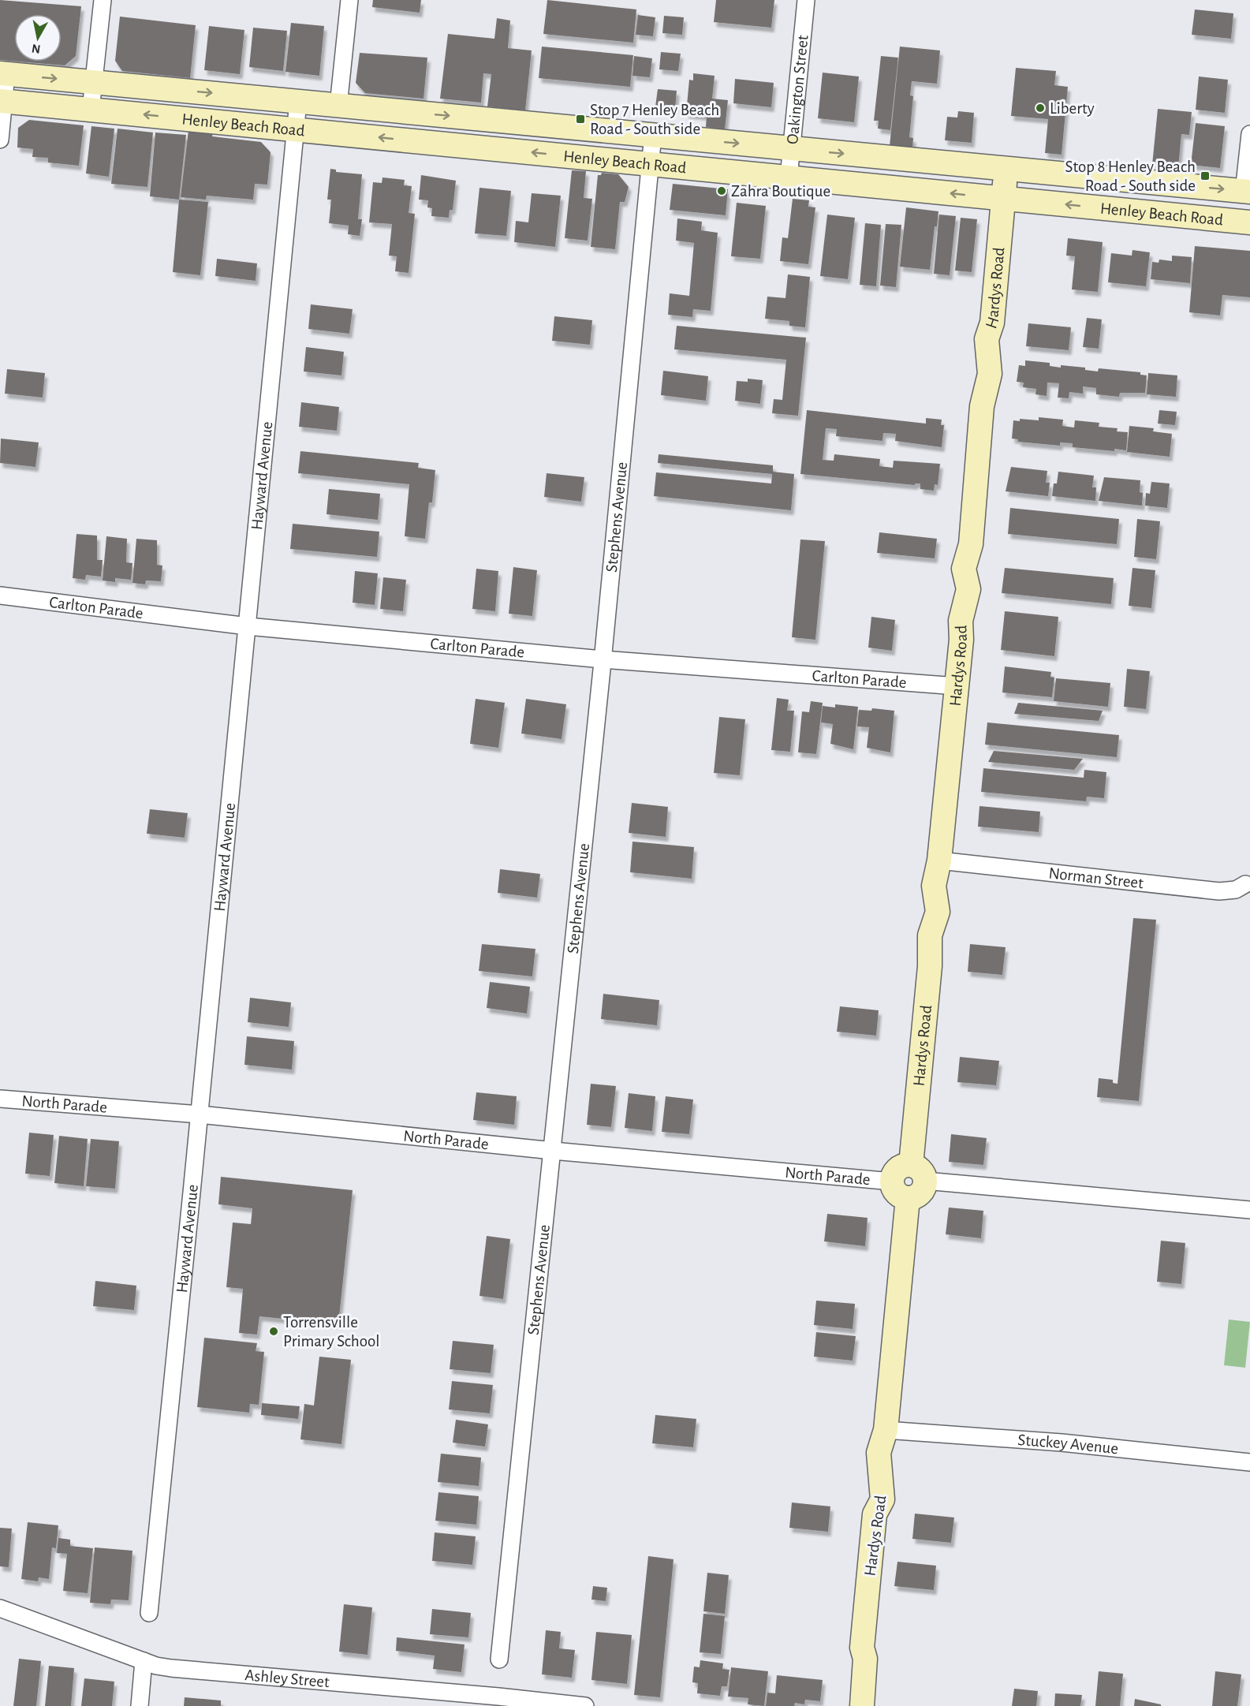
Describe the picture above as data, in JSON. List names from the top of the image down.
{
  "streets": {
    "main road": ["Henley Beach Road", "Hardys Road"],
    "street": [
      "Oakington Street",
      "Hayward Avenue",
      "Stephens Avenue",
      "Carlton Parade",
      "Norman Street",
      "North Parade",
      "Stuckey Avenue",
      "Ashley Street"
    ]
  },
  "crossings": [
    ["Oakington Street", "Henley Beach Road"],
    ["Henley Beach Road", "Hardys Road"],
    ["Henley Beach Road", "Hayward Avenue"],
    ["Henley Beach Road", "Stephens Avenue"],
    ["Hardys Road", "Carlton Parade"],
    ["Hardys Road", "Norman Street"],
    ["Hardys Road", "North Parade"],
    ["Hardys Road", "Stuckey Avenue"],
    ["Hayward Avenue", "Carlton Parade"],
    ["Hayward Avenue", "North Parade"],
    ["Stephens Avenue", "Carlton Parade"],
    ["Stephens Avenue", "North Parade"]
  ],
  "places": {
    "other": ["Liberty", "Zahra Boutique", "Torrensville Primary School"],
    "transit": ["Stop 7 Henley Beach Road - South side", "Stop 8 Henley Beach Road - South side"]
  },
  "north": "bottom"
}
